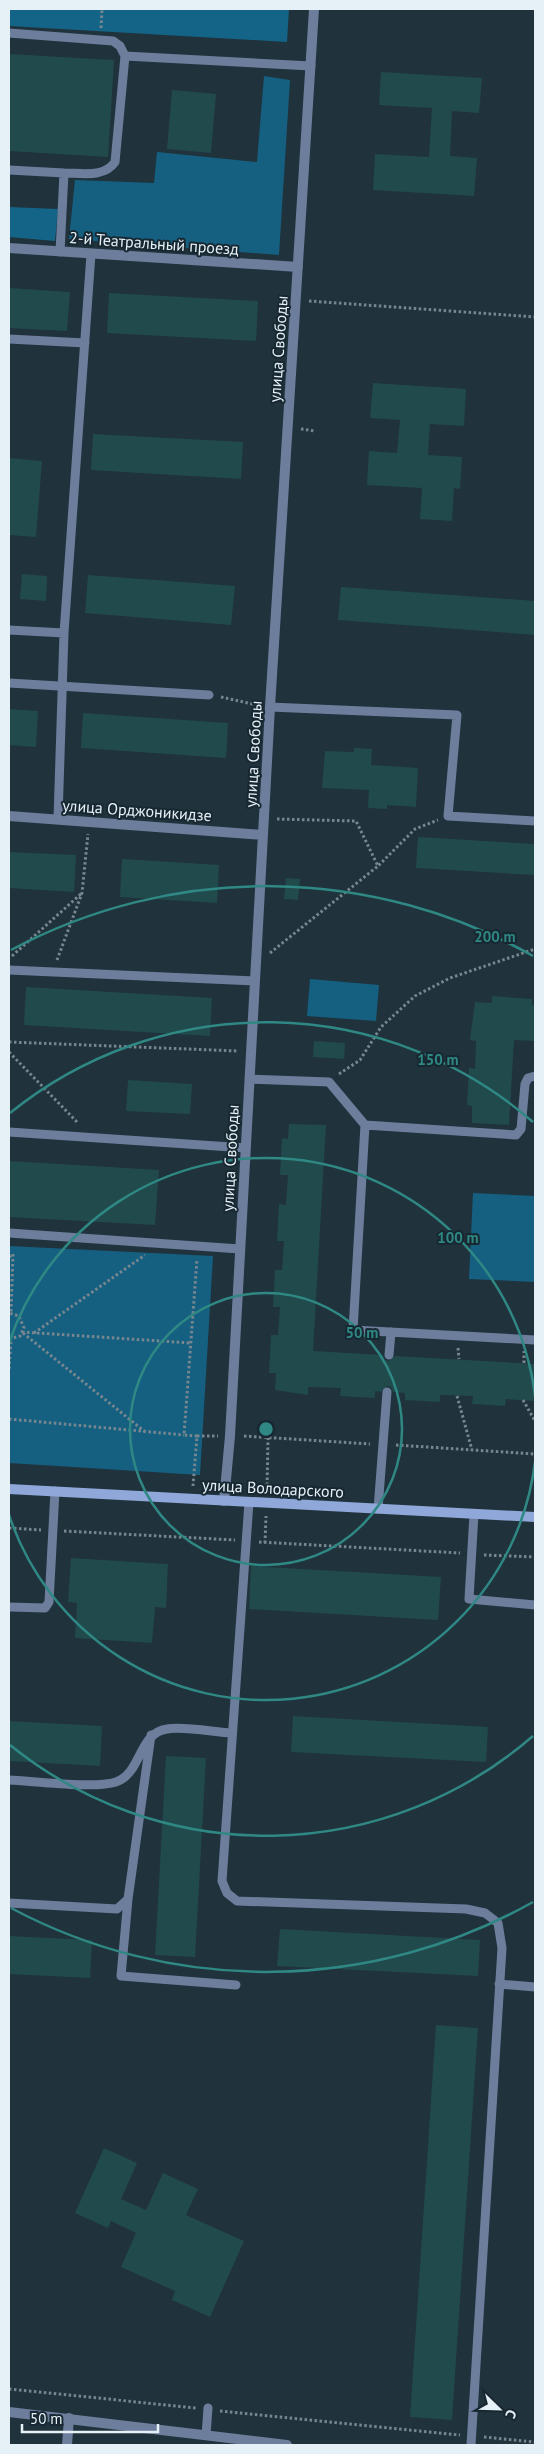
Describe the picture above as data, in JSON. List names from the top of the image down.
{
  "streets": {
    "main road": ["улица Володарского"],
    "street": ["2-й Театральный проезд", "улица Свободы", "улица Орджоникидзе"]
  },
  "crossings": [
    ["2-й Театральный проезд", "улица Свободы"],
    ["улица Свободы", "улица Орджоникидзе"],
    ["улица Свободы", "улица Володарского"]
  ],
  "scale_bar": "50 m",
  "north": "bottom right",
  "rings": [
    "200 m",
    "150 m",
    "100 m",
    "50 m"
  ]
}
